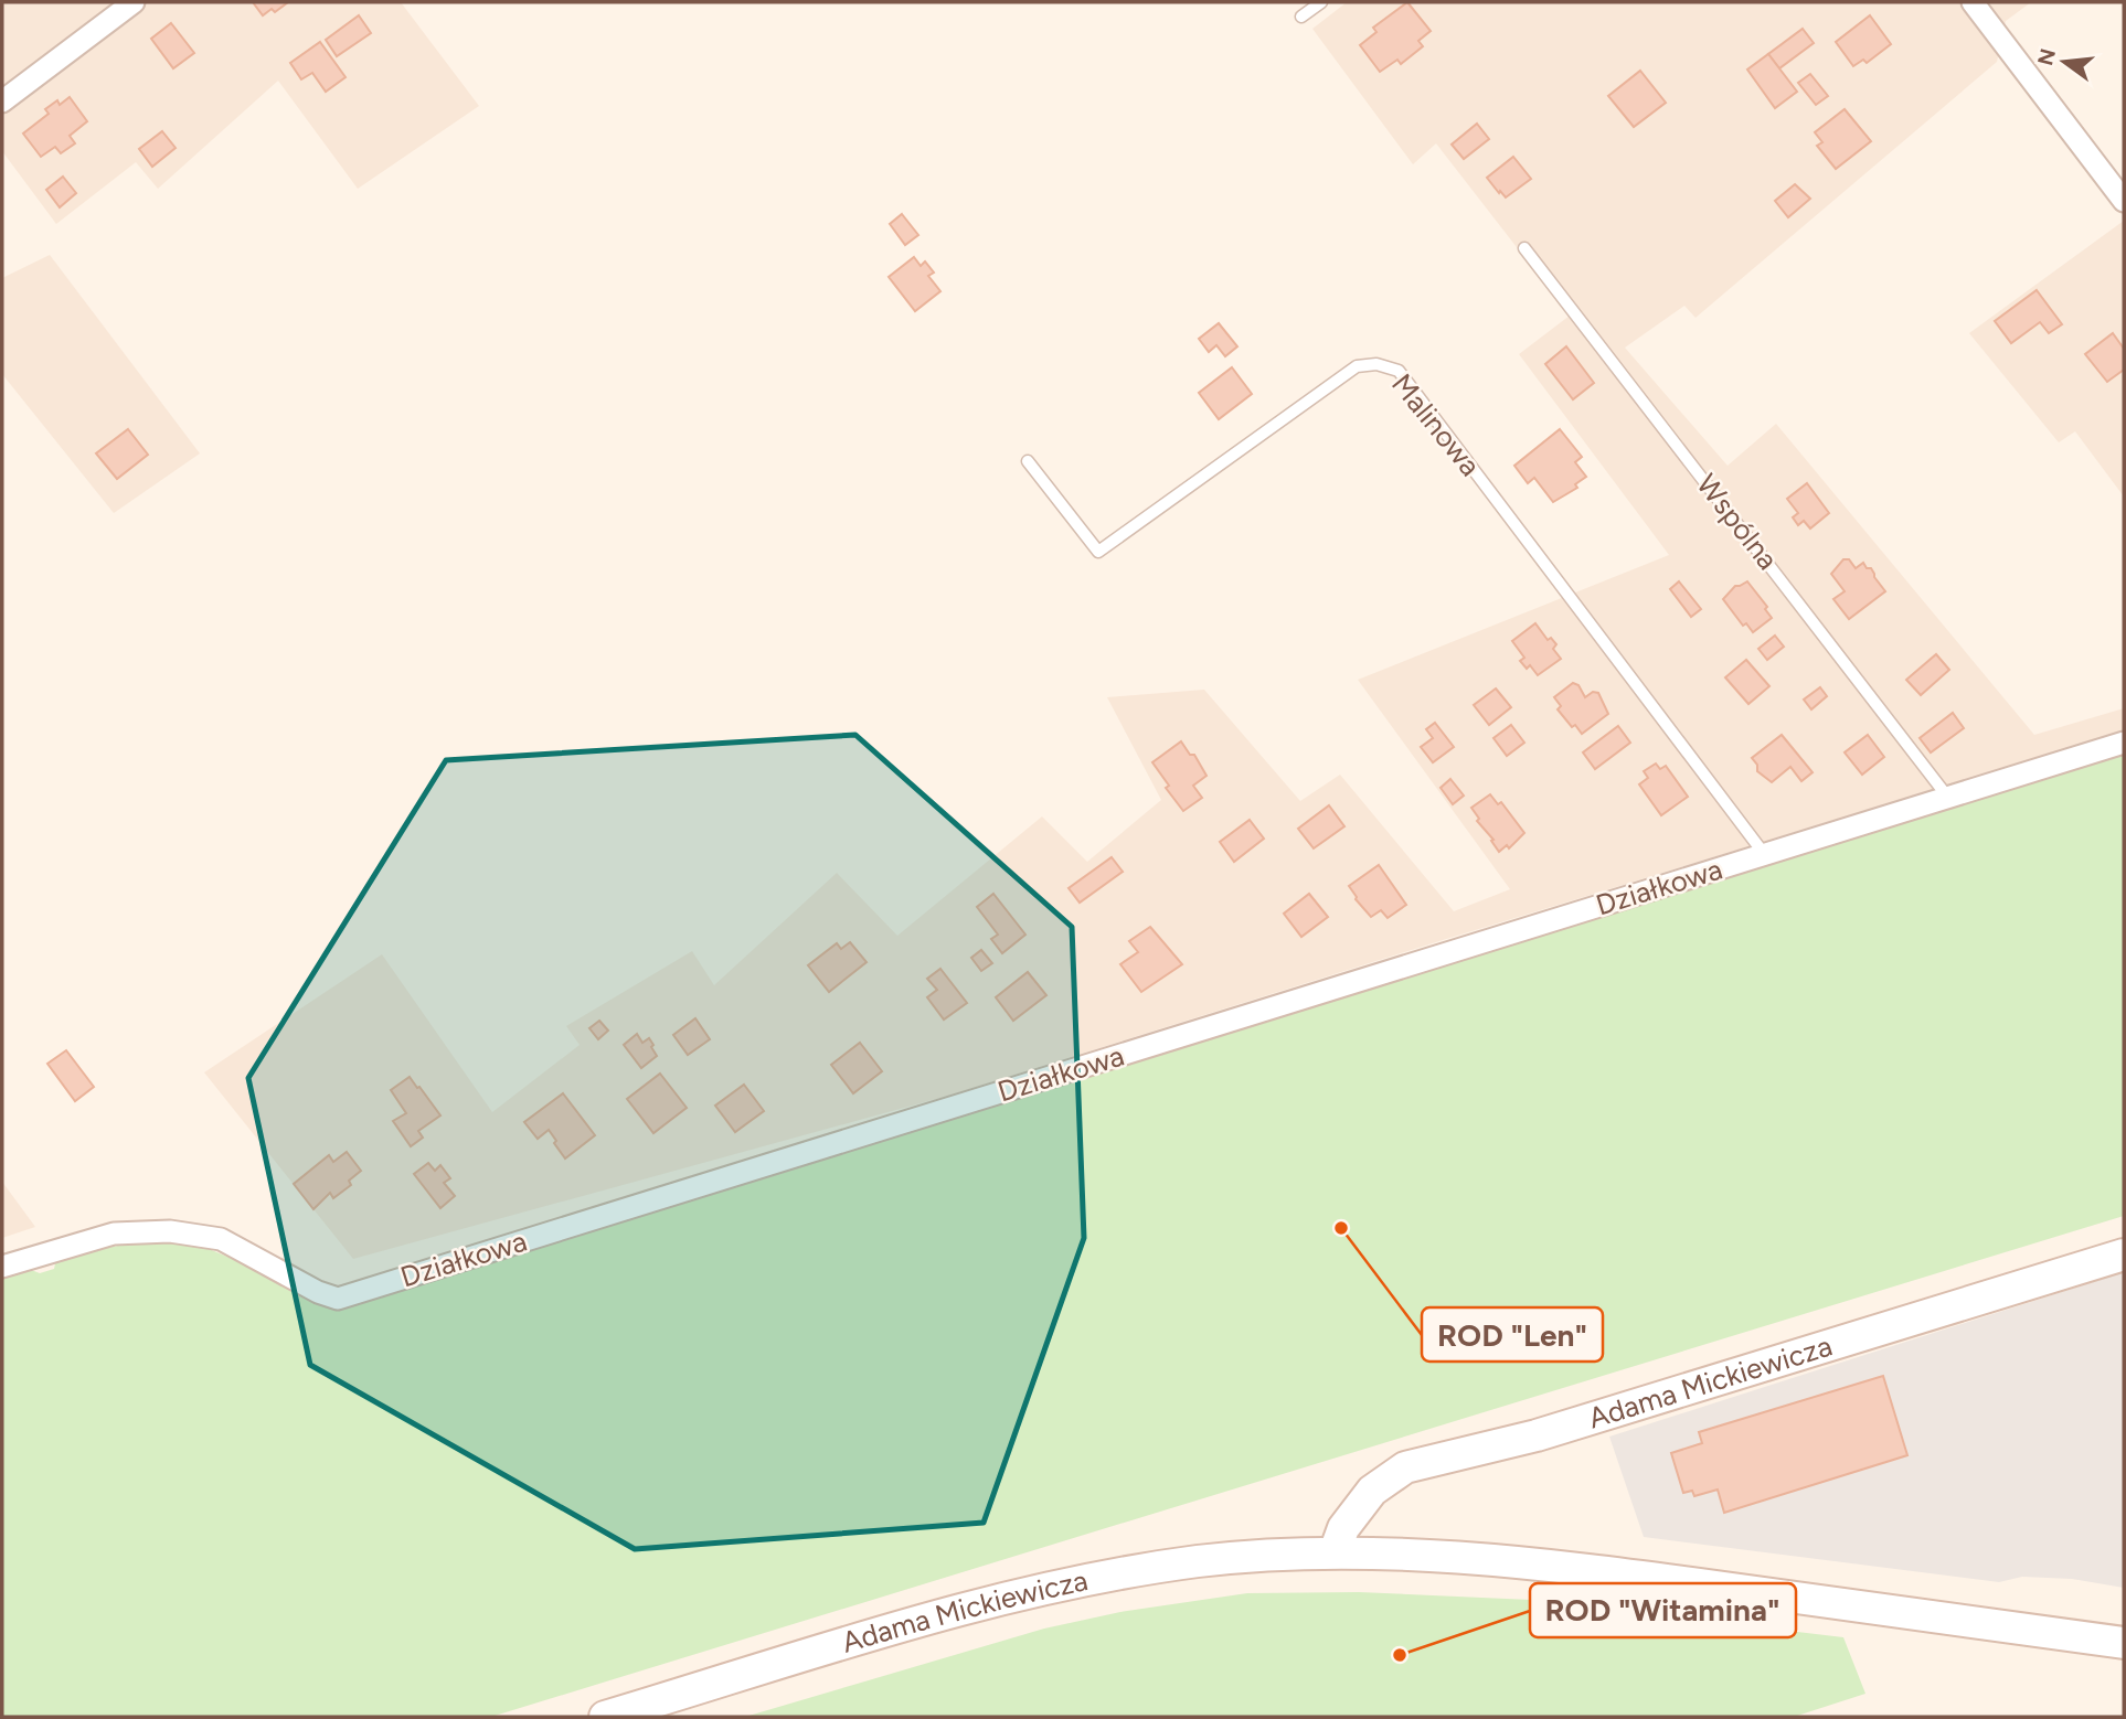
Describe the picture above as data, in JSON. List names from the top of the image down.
{
  "streets": {
    "street": ["Działkowa", "Adama Mickiewicza"],
    "lane": ["Malinowa", "Wspólna"]
  },
  "crossings": [
    ["Malinowa", "Działkowa"],
    ["Wspólna", "Działkowa"]
  ],
  "places": ["ROD \"Len\"", "ROD \"Witamina\""],
  "north": "left"
}
